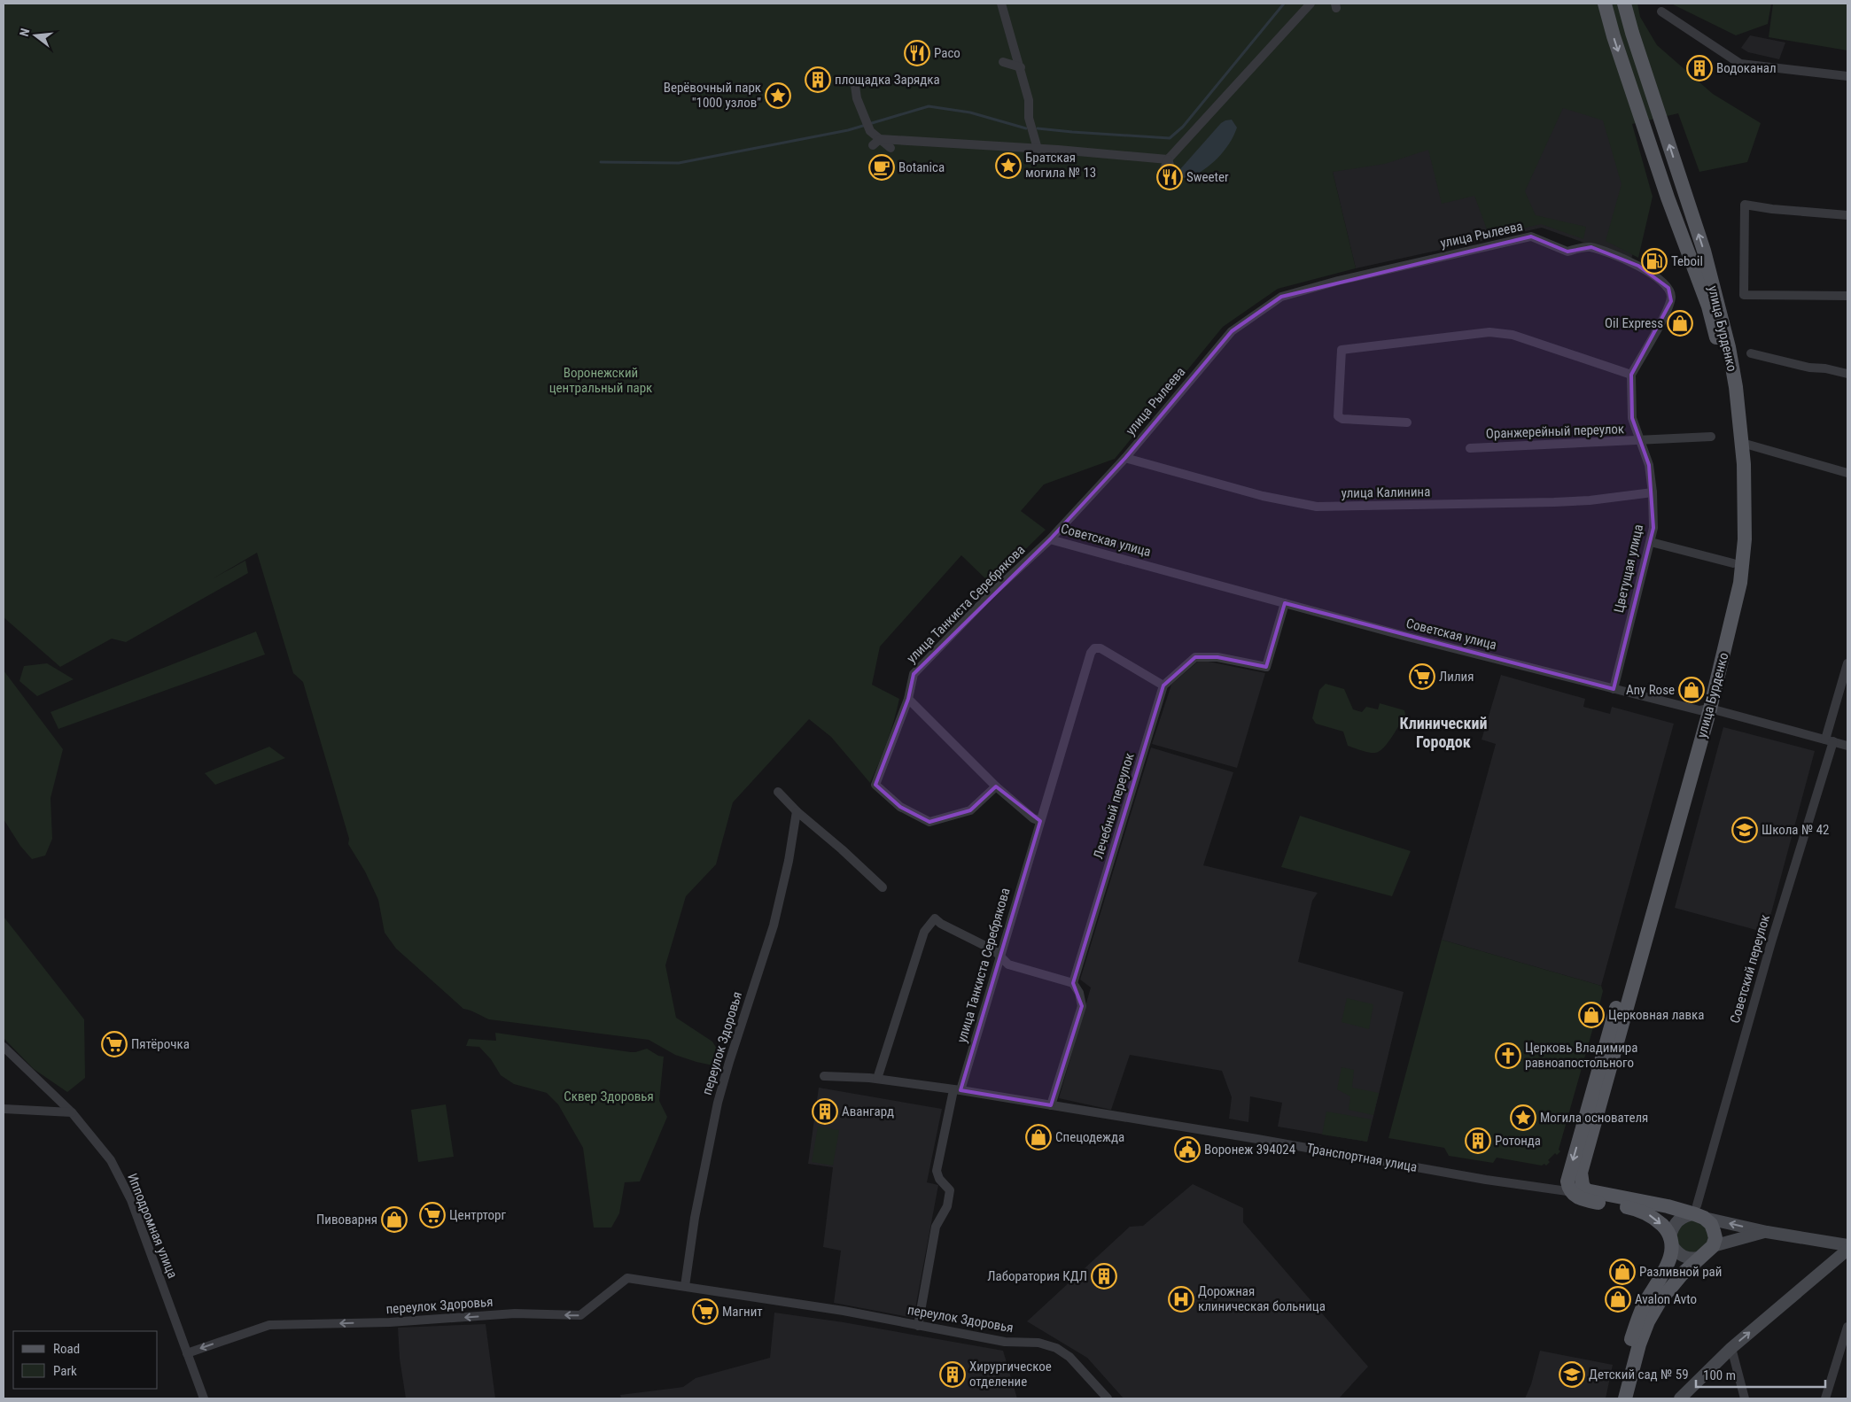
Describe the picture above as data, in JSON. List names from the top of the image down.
{
  "streets": {
    "main road": ["улица Бурденко"],
    "street": [
      "улица Рылеева",
      "Оранжерейный переулок",
      "улица Калинина",
      "Советская улица",
      "Цветущая улица",
      "улица Танкиста Серебрякова",
      "Лечебный переулок",
      "Советский переулок",
      "переулок Здоровья",
      "Транспортная улица",
      "Ипподромная улица"
    ]
  },
  "crossings": [
    ["улица Рылеева", "улица Калинина"],
    ["улица Рылеева", "Советская улица"],
    ["улица Рылеева", "Цветущая улица"],
    ["улица Рылеева", "улица Танкиста Серебрякова"],
    ["улица Бурденко", "Советская улица"],
    ["улица Бурденко", "Транспортная улица"],
    ["Оранжерейный переулок", "Цветущая улица"],
    ["улица Калинина", "Цветущая улица"],
    ["Советская улица", "Цветущая улица"],
    ["Советская улица", "улица Танкиста Серебрякова"],
    ["Советская улица", "Советский переулок"],
    ["улица Танкиста Серебрякова", "Лечебный переулок"],
    ["улица Танкиста Серебрякова", "переулок Здоровья"],
    ["улица Танкиста Серебрякова", "Транспортная улица"],
    ["переулок Здоровья", "Ипподромная улица"]
  ],
  "districts": ["Клинический Городок"],
  "parks": ["Воронежский центральный парк", "Сквер Здоровья"],
  "places": {
    "restaurant": ["Paco", "Sweeter"],
    "building": [
      "Водоканал",
      "площадка Зарядка",
      "Авангард",
      "Ротонда",
      "Лаборатория КДЛ",
      "Хирургическое отделение"
    ],
    "place": ["Верёвочный парк \"1000 узлов\"", "Братская могила № 13", "Могила основателя"],
    "cafe": ["Botanica"],
    "fuel station": ["Teboil"],
    "shop": [
      "Oil Express",
      "Any Rose",
      "Церковная лавка",
      "Спецодежда",
      "Пивоварня",
      "Разливной рай",
      "Avalon Avto"
    ],
    "supermarket": [
      "Лилия",
      "Пятёрочка",
      "Центрторг",
      "Магнит"
    ],
    "school or university": ["Школа № 42", "Детский сад № 59"],
    "church": ["Церковь Владимира равноапостольного"],
    "public building": ["Воронеж 394024"],
    "hospital": ["Дорожная клиническая больница"]
  },
  "legend": ["Road", "Park"],
  "scale_bar": "100 m",
  "north": "left"
}
